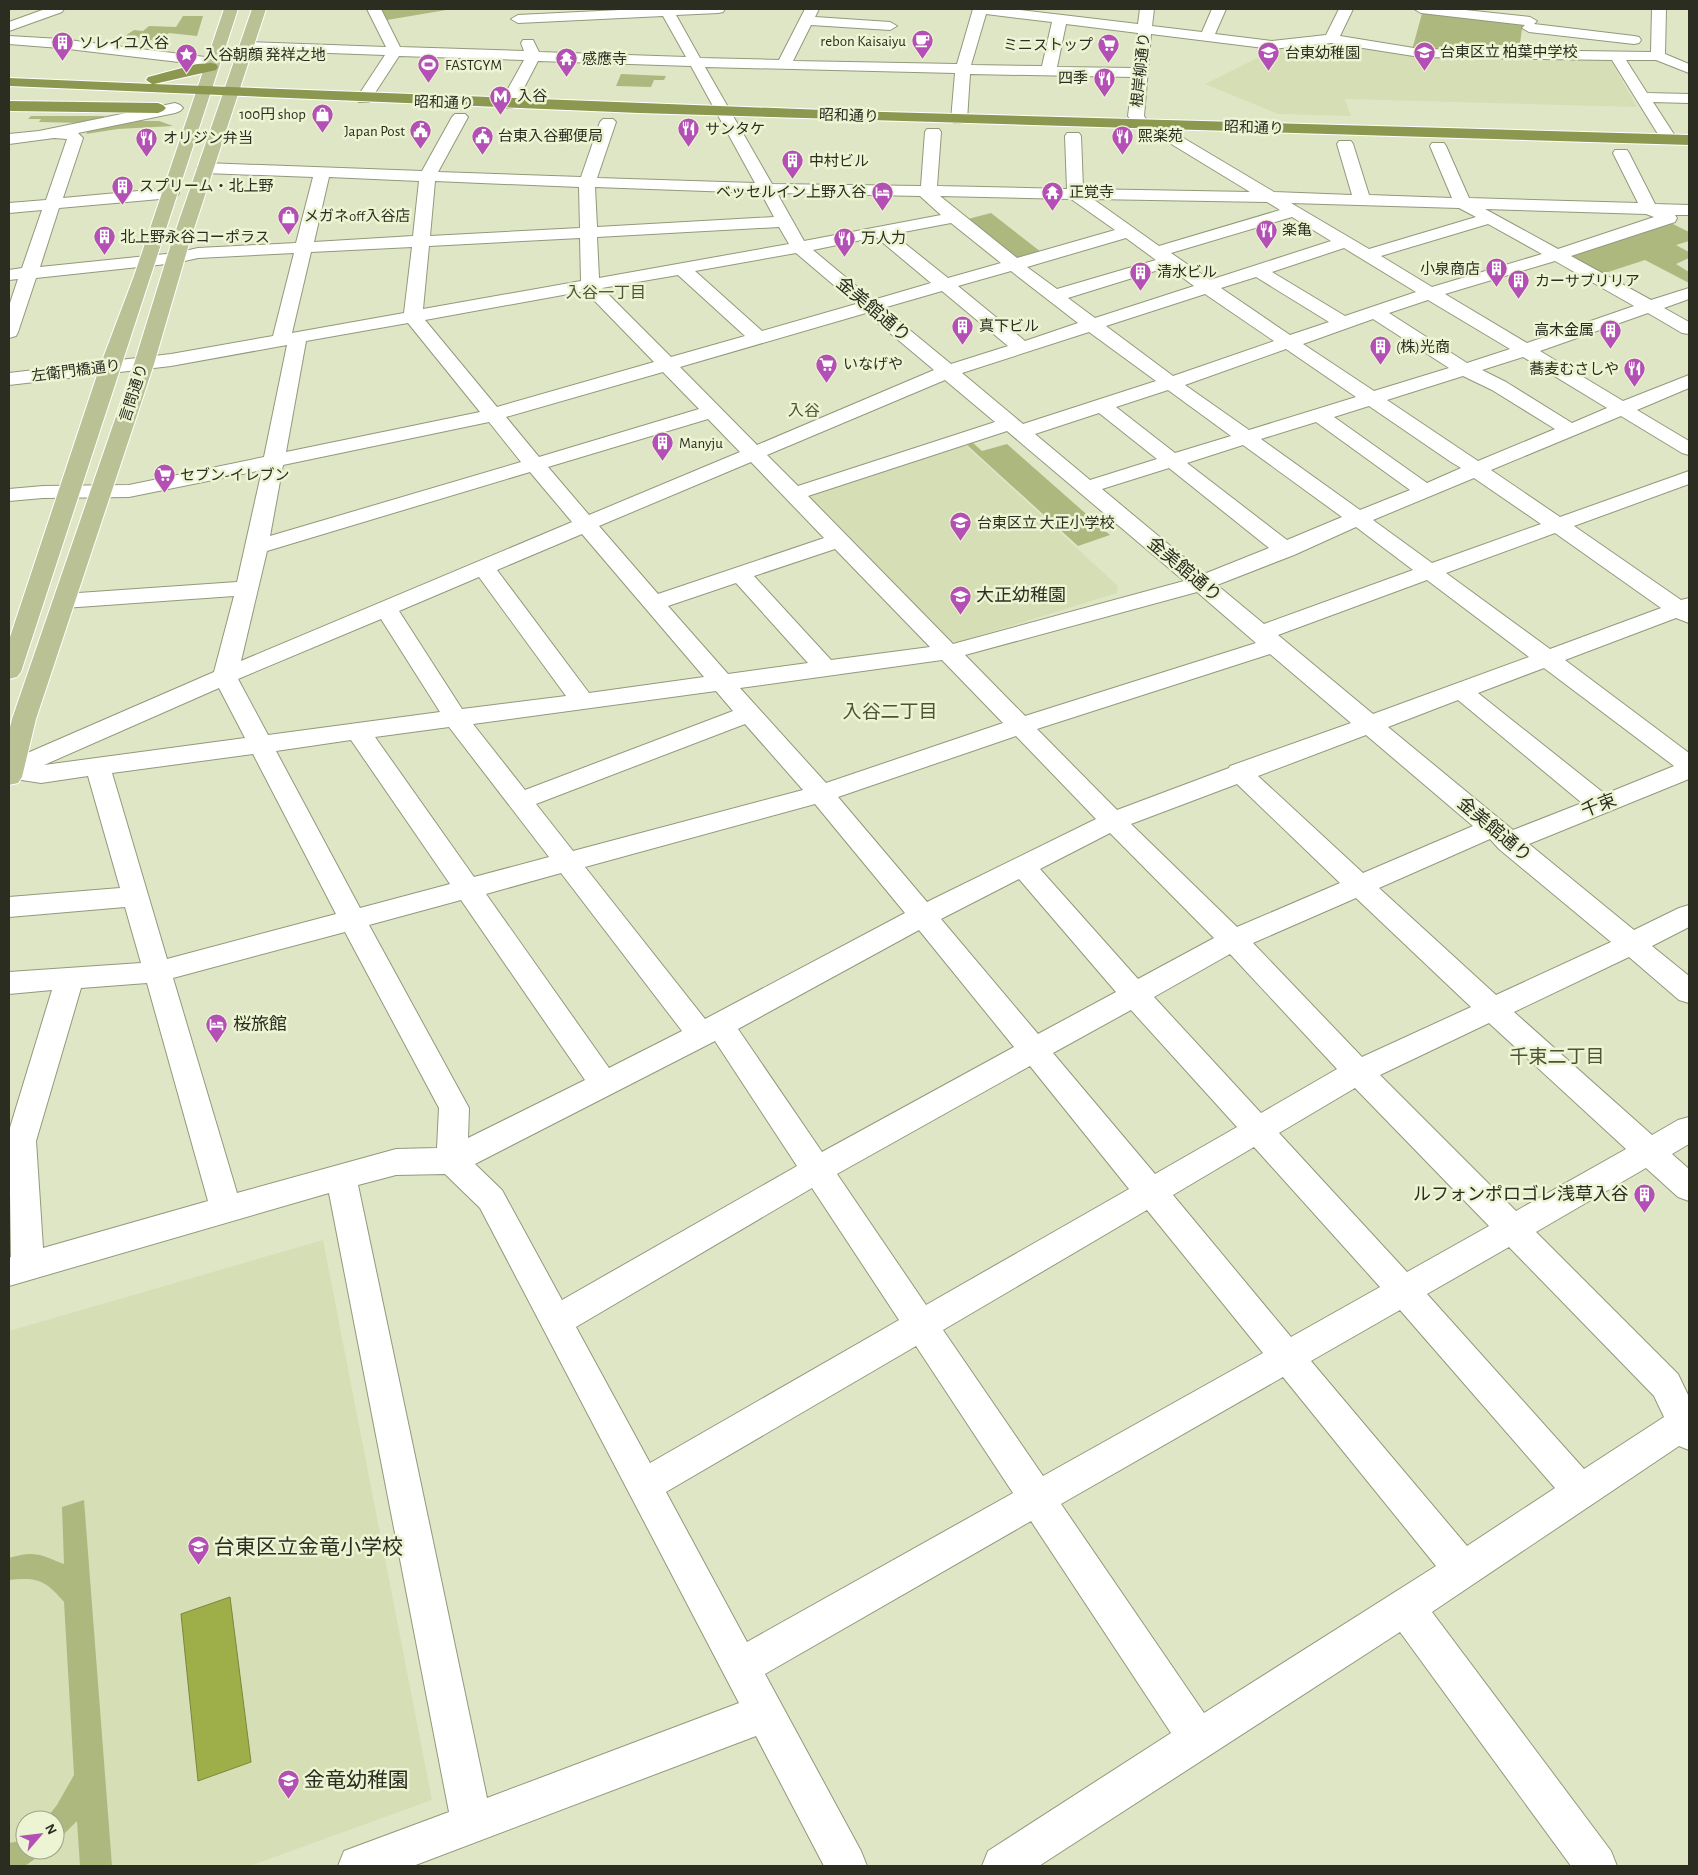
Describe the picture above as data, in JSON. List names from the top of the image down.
{
  "streets": {
    "highway": ["昭和通り"],
    "main road": ["言問通り"],
    "street": [
      "根岸柳通り",
      "金美館通り",
      "左衛門橋通り",
      "千束"
    ]
  },
  "crossings": [
    ["根岸柳通り", "昭和通り"],
    ["昭和通り", "金美館通り"],
    ["昭和通り", "言問通り"],
    ["金美館通り", "左衛門橋通り"],
    ["金美館通り", "千束"],
    ["左衛門橋通り", "言問通り"]
  ],
  "districts": [
    "入谷一丁目",
    "入谷",
    "入谷二丁目",
    "千束二丁目"
  ],
  "places": {
    "cafe": ["rebon Kaisaiyu"],
    "building": [
      "ソレイユ入谷",
      "中村ビル",
      "スプリーム・北上野",
      "北上野永谷コーポラス",
      "小泉商店",
      "清水ビル",
      "カーサブリリア",
      "真下ビル",
      "高木金属",
      "(株)光商",
      "Manyju",
      "ルフォンポロゴレ浅草入谷"
    ],
    "supermarket": ["ミニストップ", "いなげや", "セブン-イレブン"],
    "school or university": [
      "台東区立 柏葉中学校",
      "台東幼稚園",
      "台東区立 大正小学校",
      "大正幼稚園",
      "台東区立金竜小学校",
      "金竜幼稚園"
    ],
    "place": ["入谷朝顔 発祥之地"],
    "temple": ["感應寺", "正覚寺"],
    "sports": ["FASTGYM"],
    "restaurant": [
      "四季",
      "サンタケ",
      "熙楽苑",
      "オリジン弁当",
      "楽亀",
      "万人力",
      "蕎麦むさしや"
    ],
    "metro station": ["入谷"],
    "shop": ["100円 shop", "メガネoff入谷店"],
    "public building": ["Japan Post", "台東入谷郵便局"],
    "hotel": ["ベッセルイン上野入谷", "桜旅館"]
  },
  "north": "top right"
}
